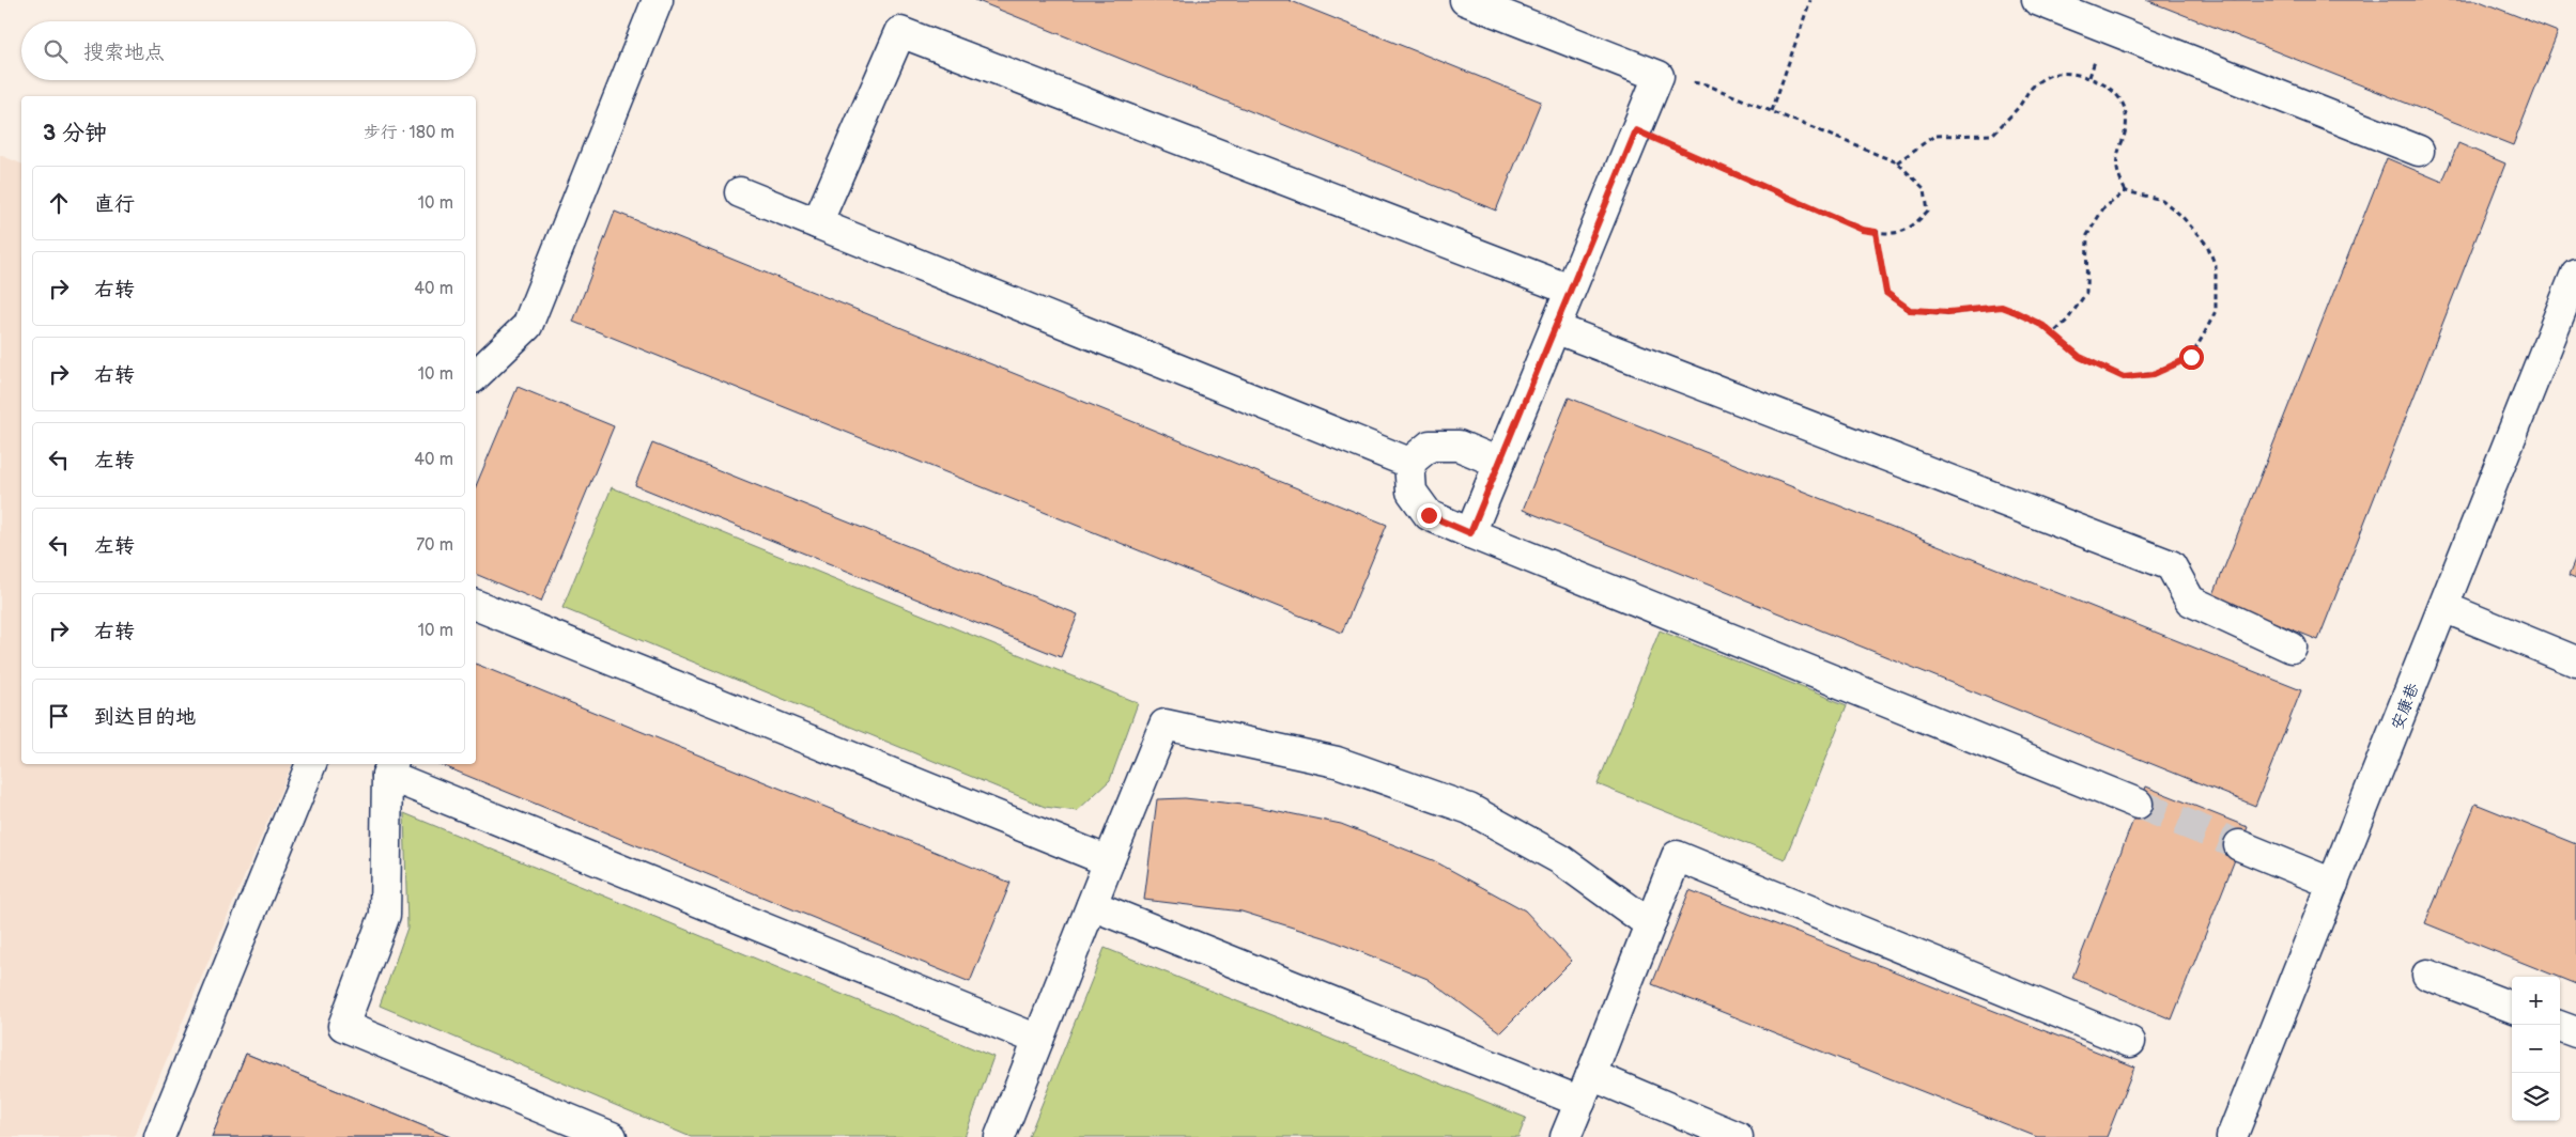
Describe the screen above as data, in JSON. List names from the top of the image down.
{
  "streets": {
    "street": ["安康巷"]
  },
  "page": {
    "search": "搜索地点",
    "heading": ["3 分钟", "步行 · 180 m"],
    "list": [
      ["直行", "10 m"],
      ["右转", "40 m"],
      ["右转", "10 m"],
      ["左转", "40 m"],
      ["左转", "70 m"],
      ["右转", "10 m"],
      "到达目的地"
    ],
    "map_buttons": ["+", "−"]
  }
}
